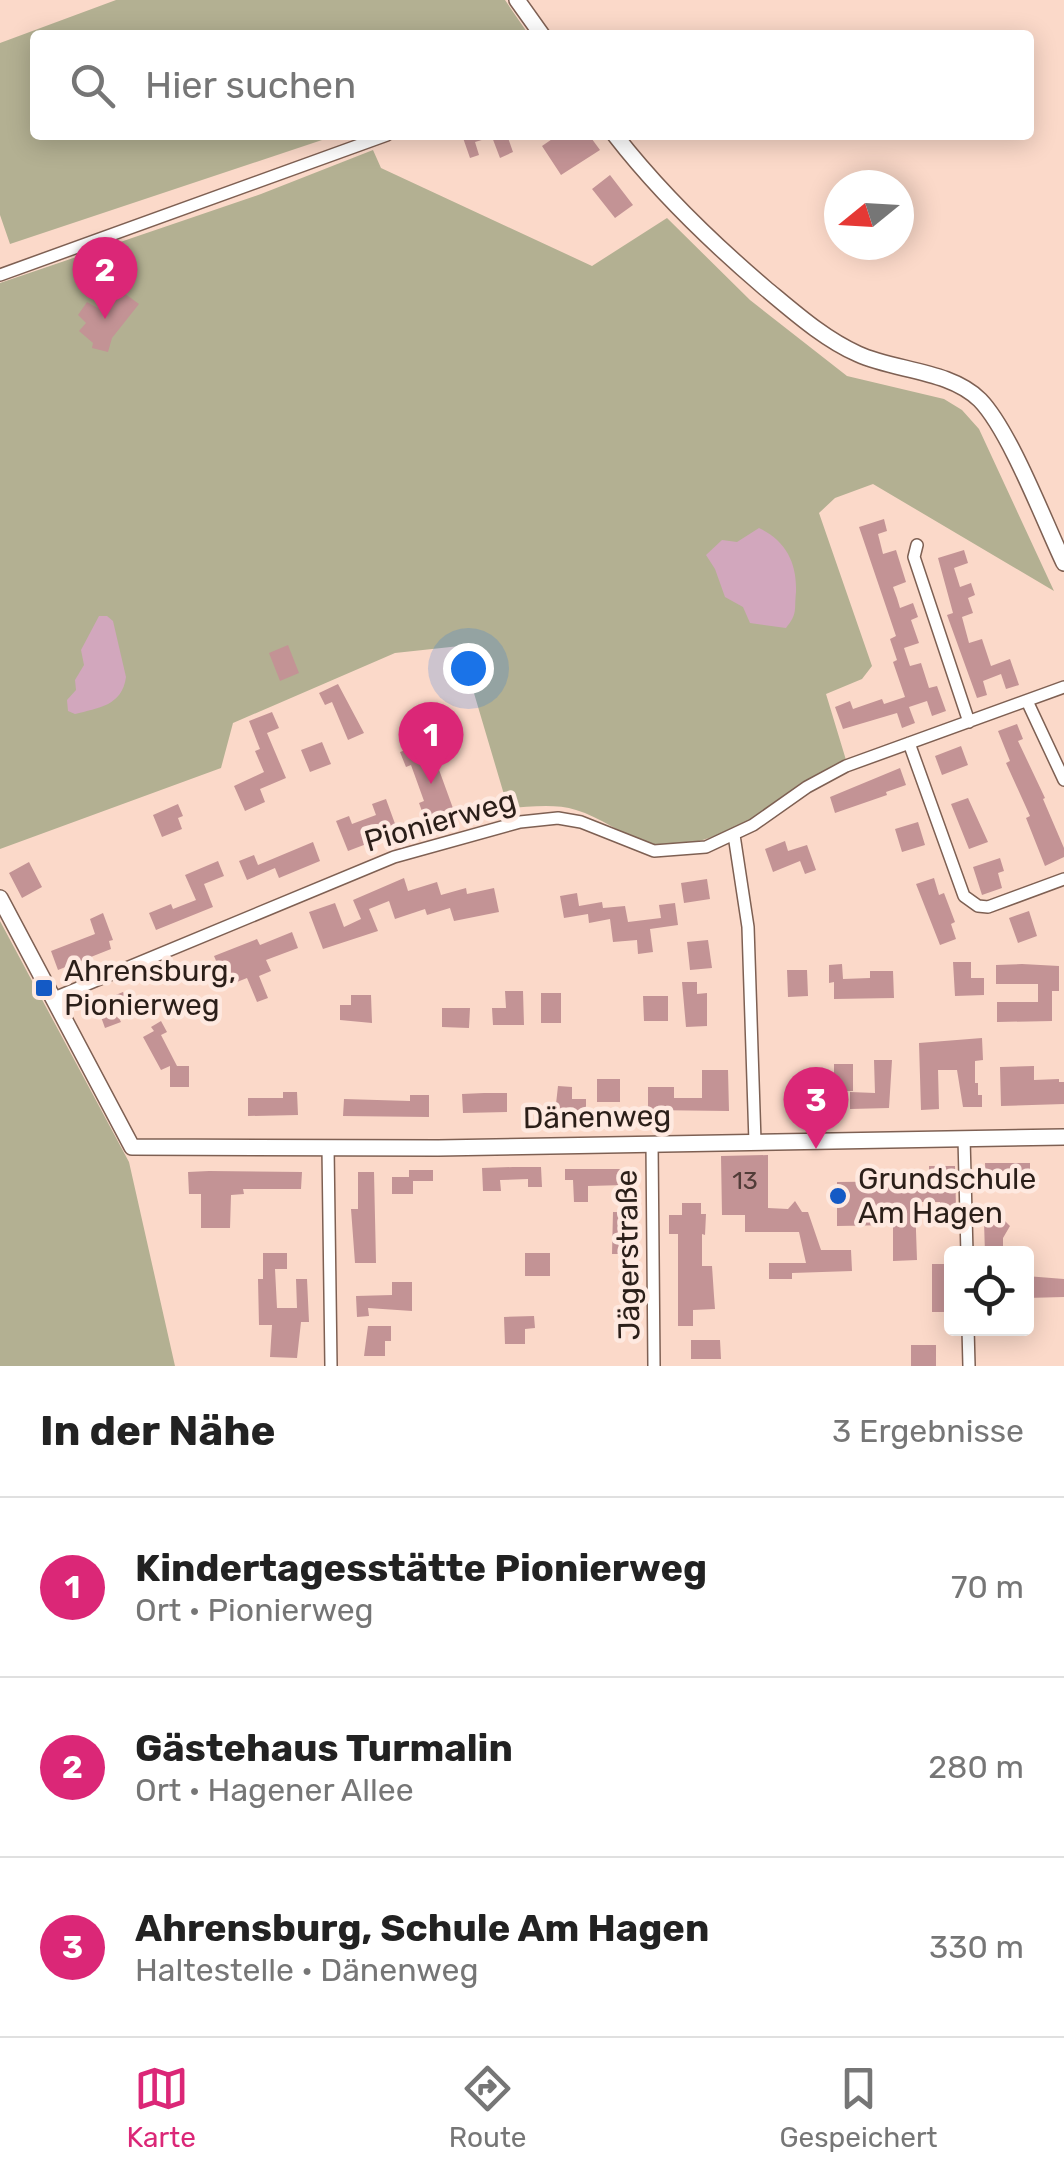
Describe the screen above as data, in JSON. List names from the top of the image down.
{
  "streets": {
    "street": ["Pionierweg", "Dänenweg", "Jägerstraße"]
  },
  "crossings": [
    ["Pionierweg", "Dänenweg"],
    ["Dänenweg", "Jägerstraße"]
  ],
  "places": {
    "transit": ["Ahrensburg, Pionierweg"],
    "other": ["Grundschule Am Hagen"]
  },
  "house_numbers": ["13"],
  "north": "left",
  "page": {
    "search": "Hier suchen",
    "pins": ["2", "1", "3"],
    "heading": ["In der Nähe", "3 Ergebnisse"],
    "list": [
      {
        "mark": "1",
        "name": "Kindertagesstätte Pionierweg",
        "note": "Ort · Pionierweg",
        "value": "70 m"
      },
      {
        "mark": "2",
        "name": "Gästehaus Turmalin",
        "note": "Ort · Hagener Allee",
        "value": "280 m"
      },
      {
        "mark": "3",
        "name": "Ahrensburg, Schule Am Hagen",
        "note": "Haltestelle · Dänenweg",
        "value": "330 m"
      }
    ],
    "nav": ["Karte", "Route", "Gespeichert"]
  }
}
